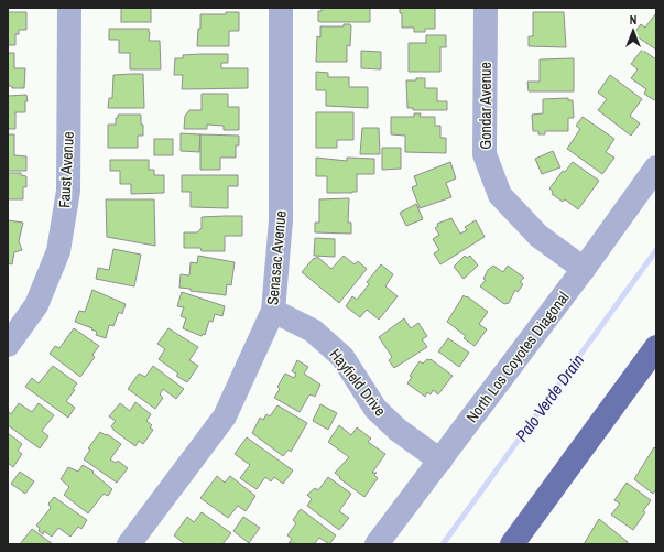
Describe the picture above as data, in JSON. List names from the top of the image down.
{
  "streets": {
    "street": [
      "Gondar Avenue",
      "Faust Avenue",
      "Senasac Avenue",
      "North Los Coyotes Diagonal",
      "Hayfield Drive"
    ]
  },
  "crossings": [
    ["Gondar Avenue", "North Los Coyotes Diagonal"],
    ["Senasac Avenue", "Hayfield Drive"],
    ["North Los Coyotes Diagonal", "Hayfield Drive"]
  ],
  "water": ["Palo Verde Drain"],
  "north": "top"
}
